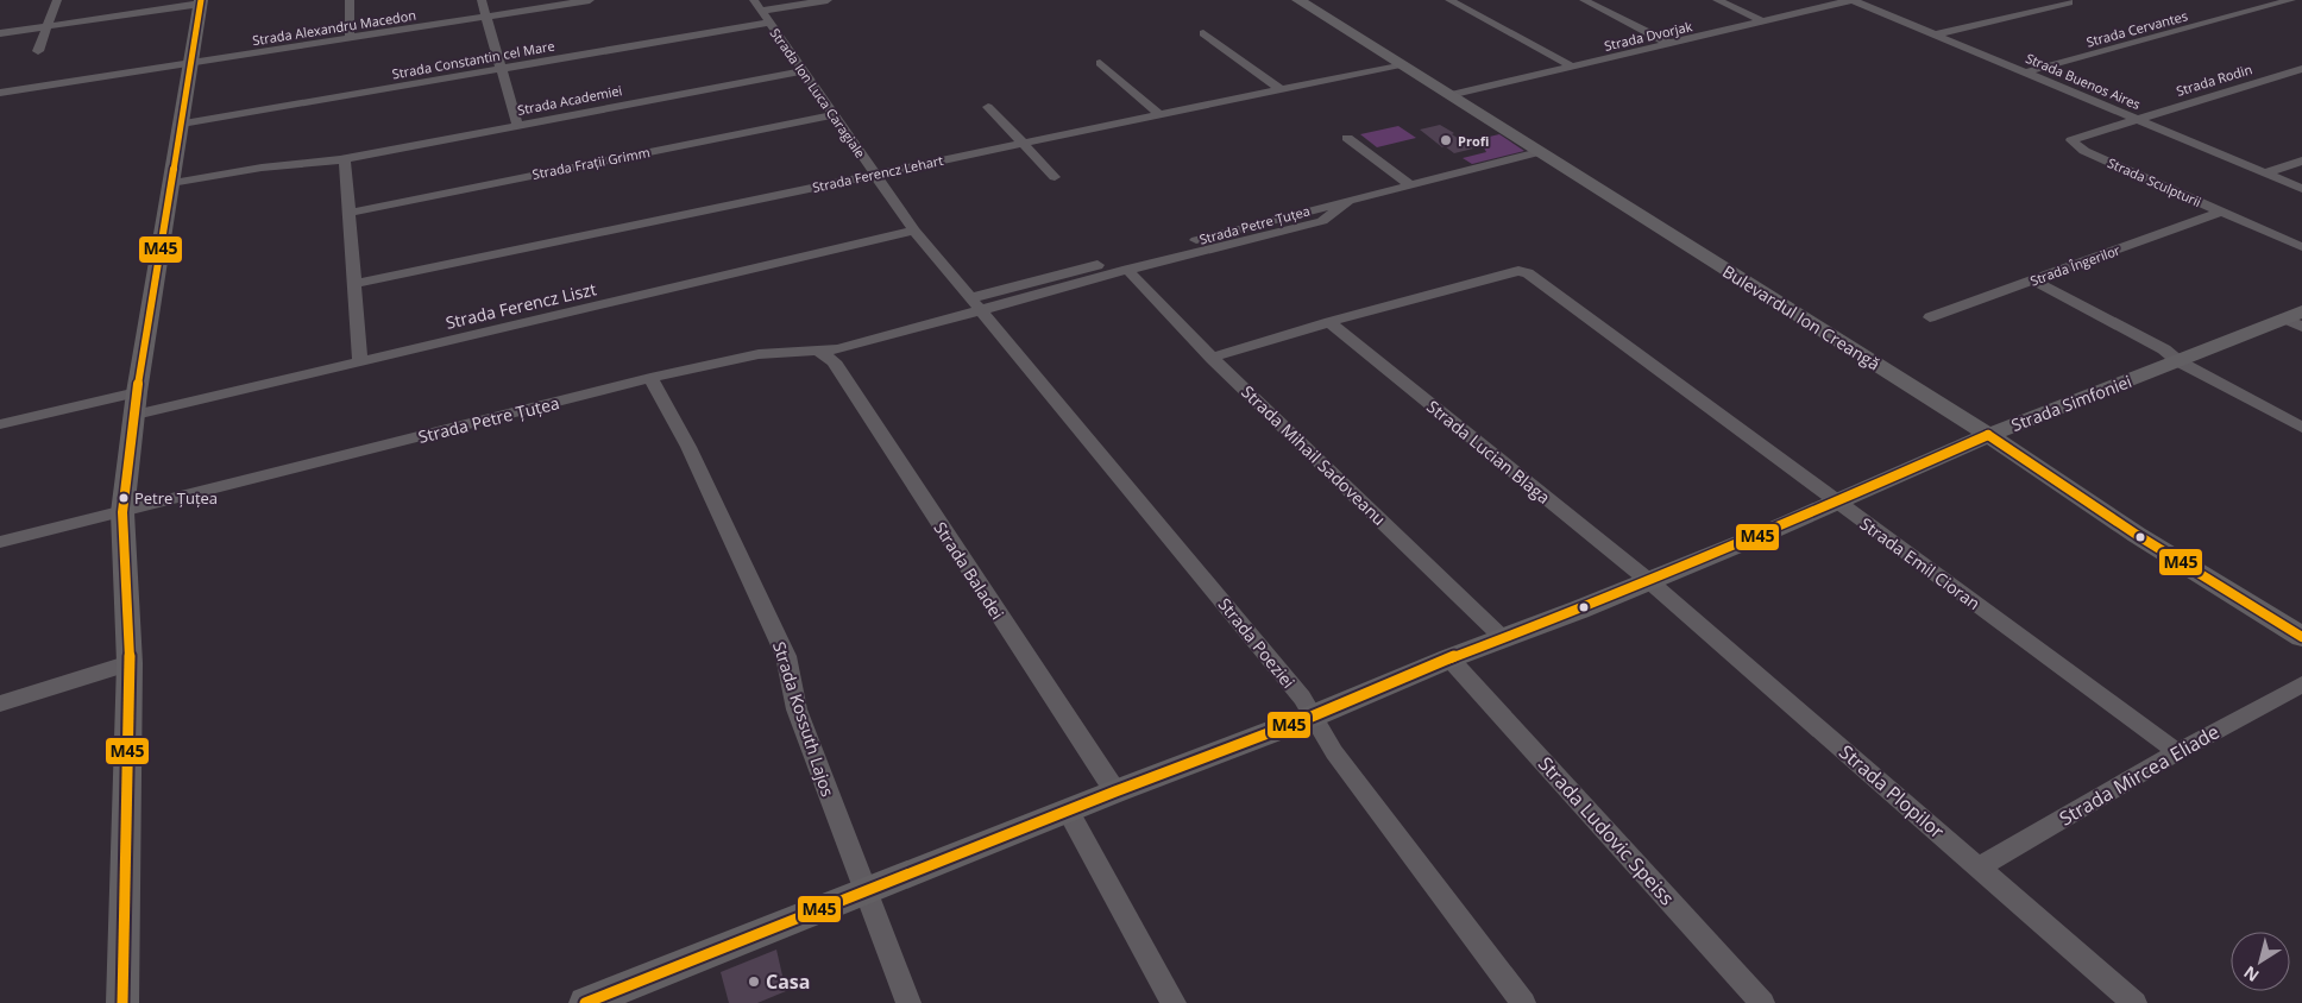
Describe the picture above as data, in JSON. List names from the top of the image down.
{
  "streets": {
    "street": [
      "Strada Alexandru Macedon",
      "Strada Cervantes",
      "Strada Dvorjak",
      "Strada Constantin cel Mare",
      "Strada Rodin",
      "Strada Buenos Aires",
      "Strada Ion Luca Caragiale",
      "Strada Academiei",
      "Strada Frații Grimm",
      "Strada Ferencz Lehart",
      "Strada Sculpturii",
      "Strada Petre Țuțea",
      "Strada Îngerilor",
      "Strada Ferencz Liszt",
      "Bulevardul Ion Creangă",
      "Strada Simfoniei",
      "Strada Lucian Blaga",
      "Strada Mihail Sadoveanu",
      "Strada Emil Cioran",
      "Strada Baladei",
      "Strada Poeziei",
      "Strada Kossuth Lajos",
      "Strada Mircea Eliade",
      "Strada Plopilor",
      "Strada Ludovic Speiss"
    ]
  },
  "crossings": [
    ["Strada Cervantes", "Strada Buenos Aires"],
    ["Strada Dvorjak", "Strada Buenos Aires"],
    ["Strada Dvorjak", "Bulevardul Ion Creangă"],
    ["Strada Constantin cel Mare", "Strada Ion Luca Caragiale"],
    ["Strada Rodin", "Strada Buenos Aires"],
    ["Strada Rodin", "Strada Sculpturii"],
    ["Strada Buenos Aires", "Strada Sculpturii"],
    ["Strada Ion Luca Caragiale", "Strada Academiei"],
    ["Strada Ion Luca Caragiale", "Strada Frații Grimm"],
    ["Strada Ion Luca Caragiale", "Strada Ferencz Lehart"],
    ["Strada Ion Luca Caragiale", "Strada Petre Țuțea"],
    ["Strada Ion Luca Caragiale", "Strada Ferencz Liszt"],
    ["Strada Ion Luca Caragiale", "Strada Poeziei"],
    ["Strada Ferencz Lehart", "Bulevardul Ion Creangă"],
    ["Strada Sculpturii", "Strada Îngerilor"],
    ["Strada Petre Țuțea", "Strada Mihail Sadoveanu"],
    ["Strada Petre Țuțea", "Strada Baladei"],
    ["Strada Petre Țuțea", "Strada Poeziei"],
    ["Strada Petre Țuțea", "Strada Kossuth Lajos"],
    ["Bulevardul Ion Creangă", "Strada Simfoniei"],
    ["Strada Simfoniei", "Strada Lucian Blaga"],
    ["Strada Simfoniei", "Strada Mihail Sadoveanu"],
    ["Strada Simfoniei", "Strada Emil Cioran"],
    ["Strada Simfoniei", "Strada Baladei"],
    ["Strada Simfoniei", "Strada Poeziei"],
    ["Strada Simfoniei", "Strada Kossuth Lajos"],
    ["Strada Simfoniei", "Strada Plopilor"],
    ["Strada Simfoniei", "Strada Ludovic Speiss"],
    ["Strada Lucian Blaga", "Strada Emil Cioran"],
    ["Strada Lucian Blaga", "Strada Plopilor"],
    ["Strada Emil Cioran", "Strada Mircea Eliade"],
    ["Strada Mircea Eliade", "Strada Plopilor"]
  ],
  "places": ["Profi", "Petre Țuțea", "Casa"],
  "lines": ["transit line M45"],
  "north": "bottom left"
}
